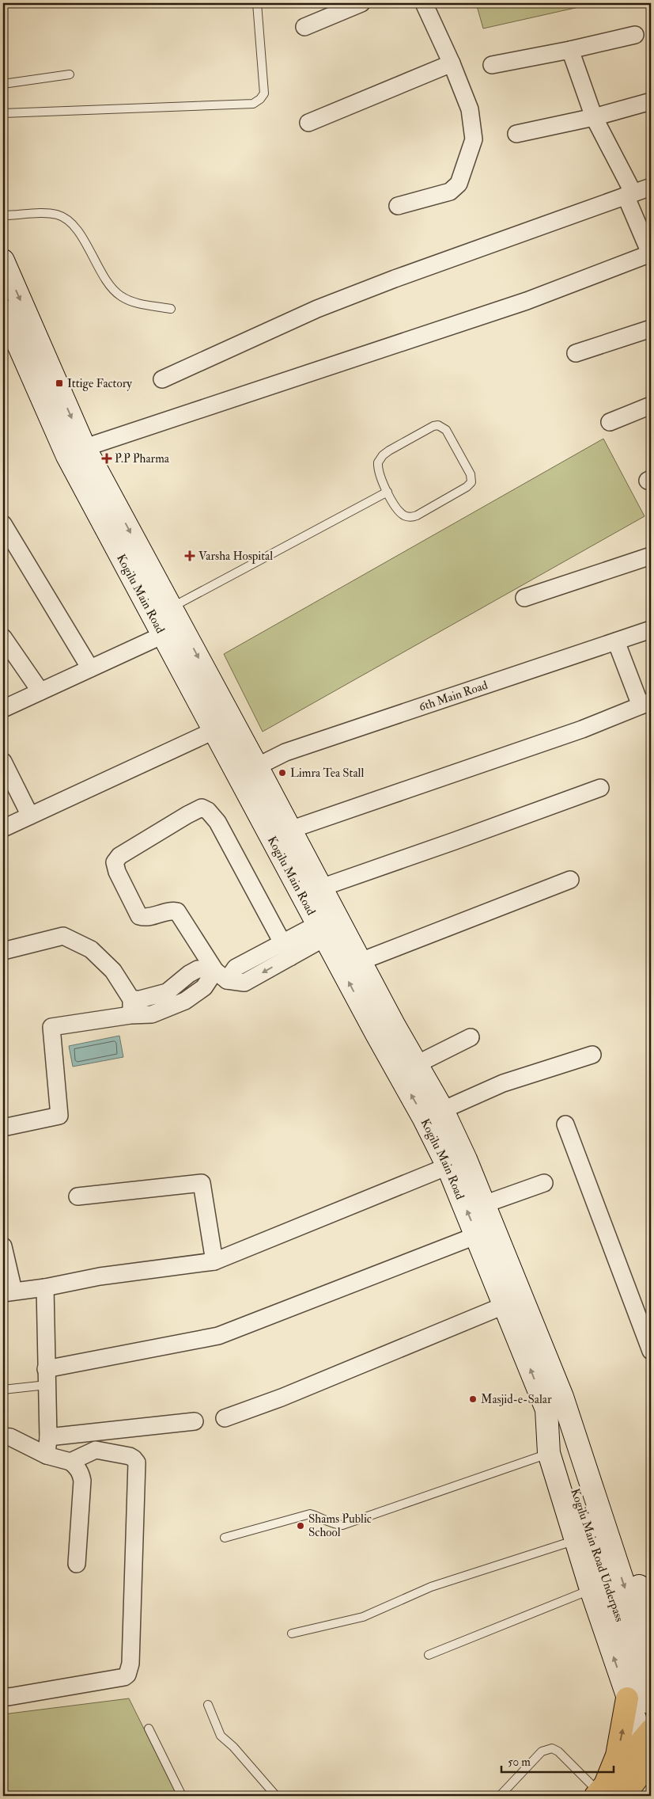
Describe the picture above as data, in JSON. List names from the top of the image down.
{
  "streets": {
    "main road": ["Kogilu Main Road", "Kogilu Main Road Underpass"],
    "street": ["6th Main Road"]
  },
  "crossings": [
    ["Kogilu Main Road", "6th Main Road"],
    ["Kogilu Main Road", "Kogilu Main Road Underpass"]
  ],
  "places": {
    "transit": ["Ittige Factory"],
    "health": ["P.P Pharma", "Varsha Hospital"],
    "other": ["Limra Tea Stall", "Masjid-e-Salar", "Shams Public School"]
  },
  "scale_bar": "50 m"
}
